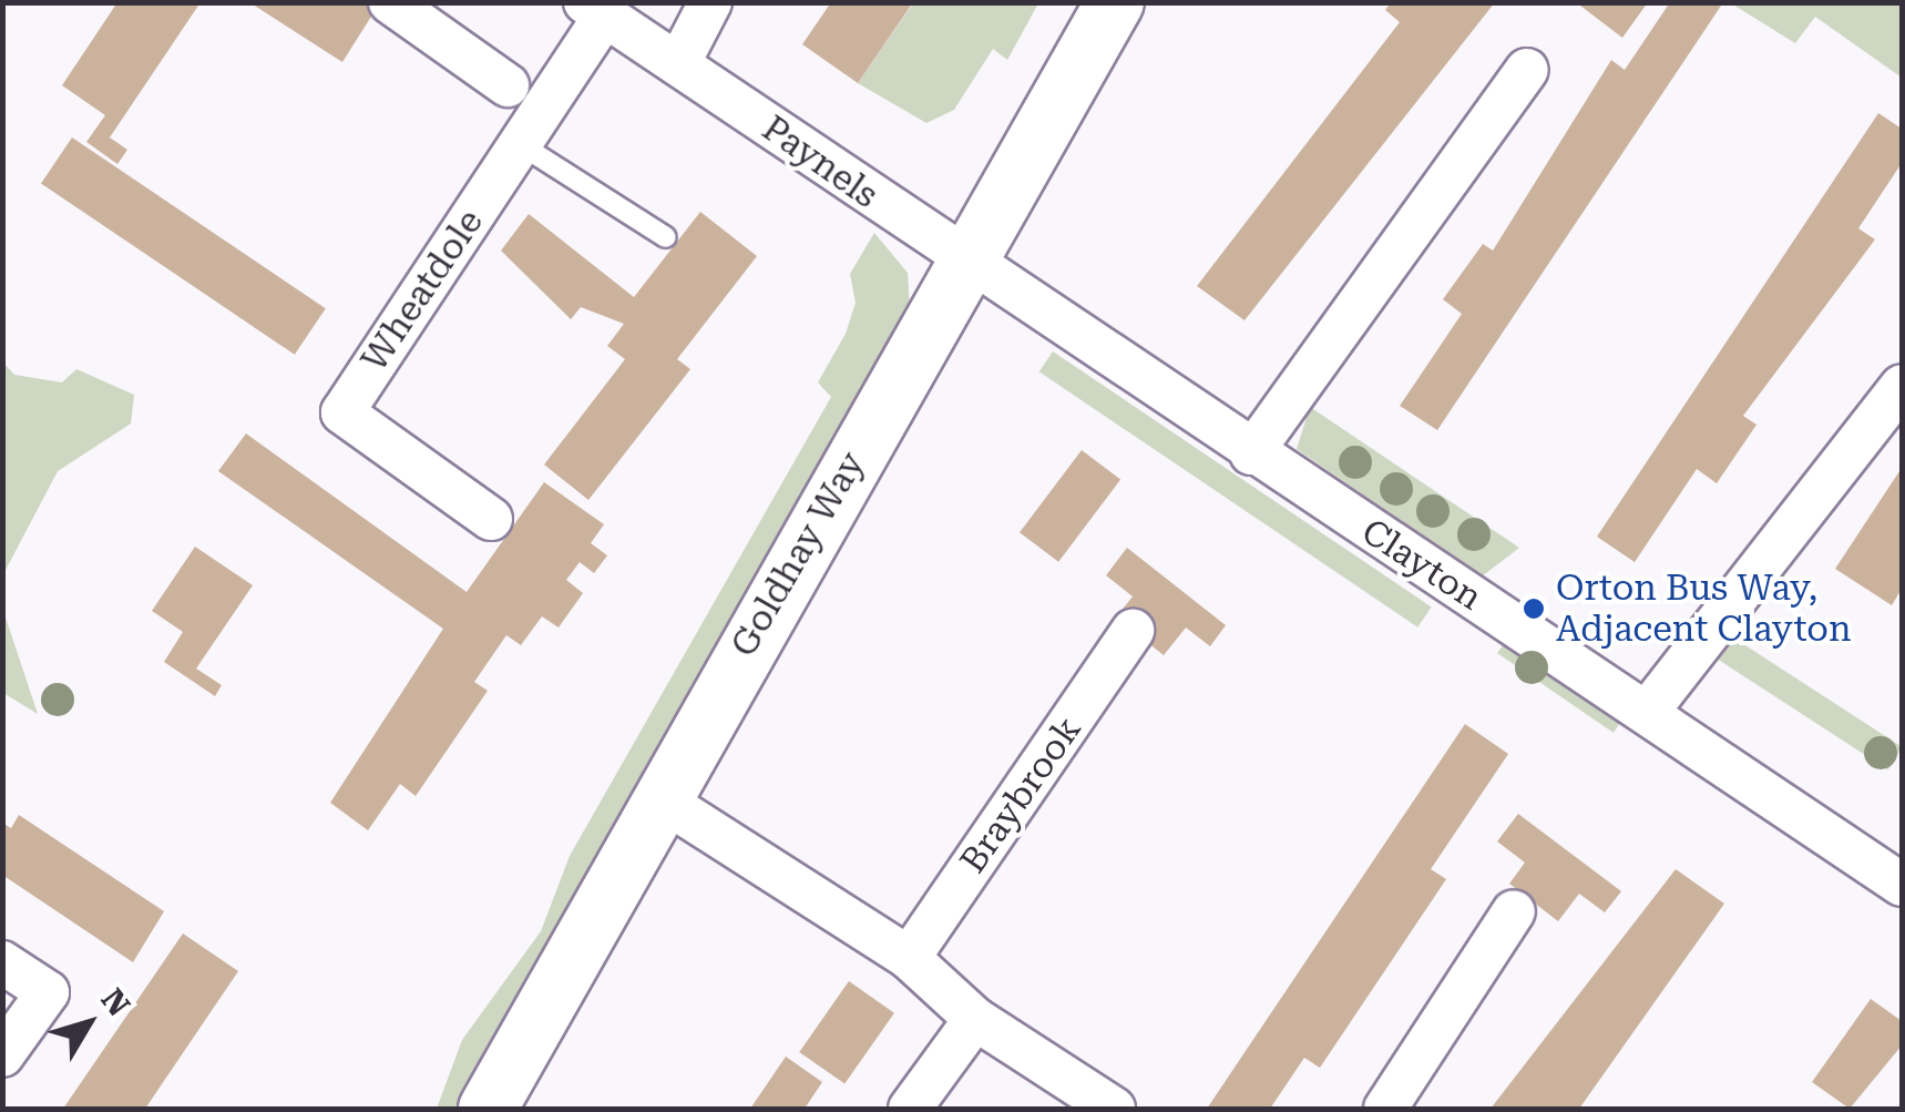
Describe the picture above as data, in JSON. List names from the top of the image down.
{
  "streets": {
    "street": [
      "Paynels",
      "Wheatdole",
      "Goldhay Way",
      "Clayton",
      "Braybrook"
    ]
  },
  "crossings": [
    ["Paynels", "Wheatdole"],
    ["Paynels", "Goldhay Way"],
    ["Paynels", "Clayton"],
    ["Goldhay Way", "Clayton"]
  ],
  "places": ["Orton Bus Way, Adjacent Clayton"],
  "north": "top right"
}
